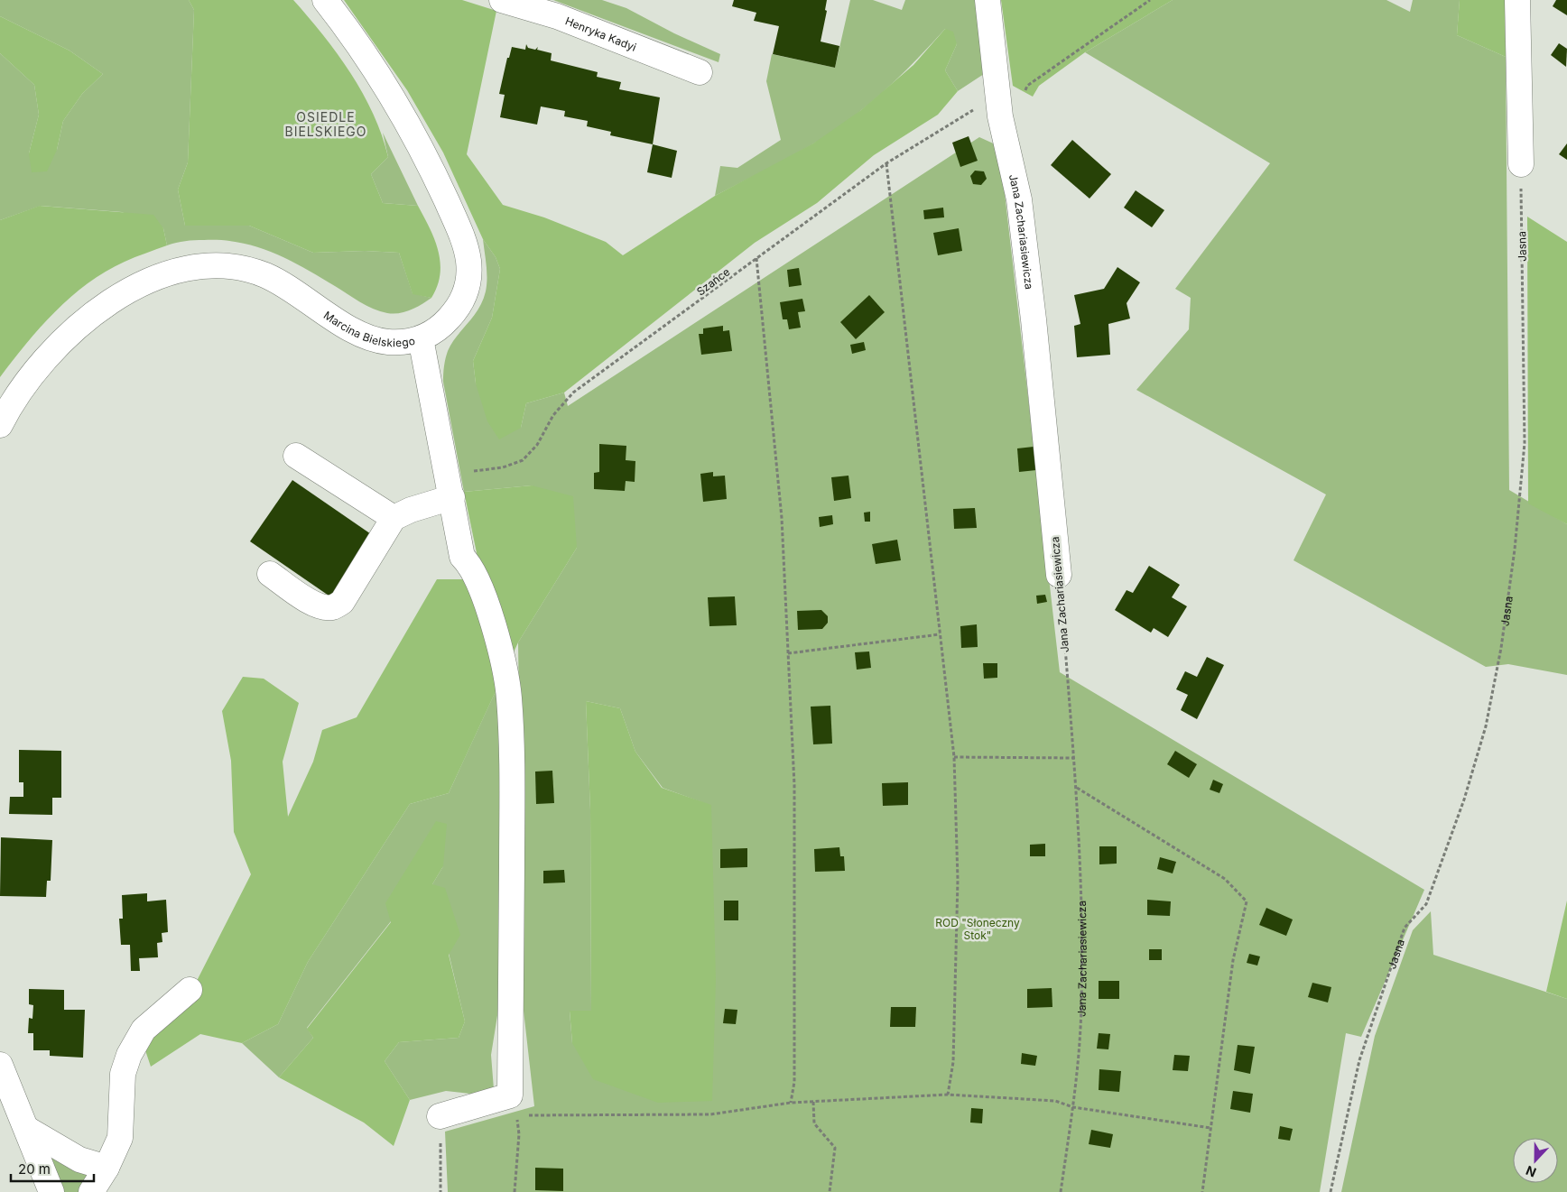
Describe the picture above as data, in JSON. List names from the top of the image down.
{
  "streets": {
    "street": ["Henryka Kadyi", "Jana Zachariasiewicza", "Marcina Bielskiego"],
    "path": ["Jasna", "Szańce"]
  },
  "crossings": [
    ["Jana Zachariasiewicza", "Szańce"]
  ],
  "districts": ["OSIEDLE BIELSKIEGO"],
  "parks": ["ROD \"Słoneczny Stok\""],
  "scale_bar": "20 m",
  "north": "bottom"
}
